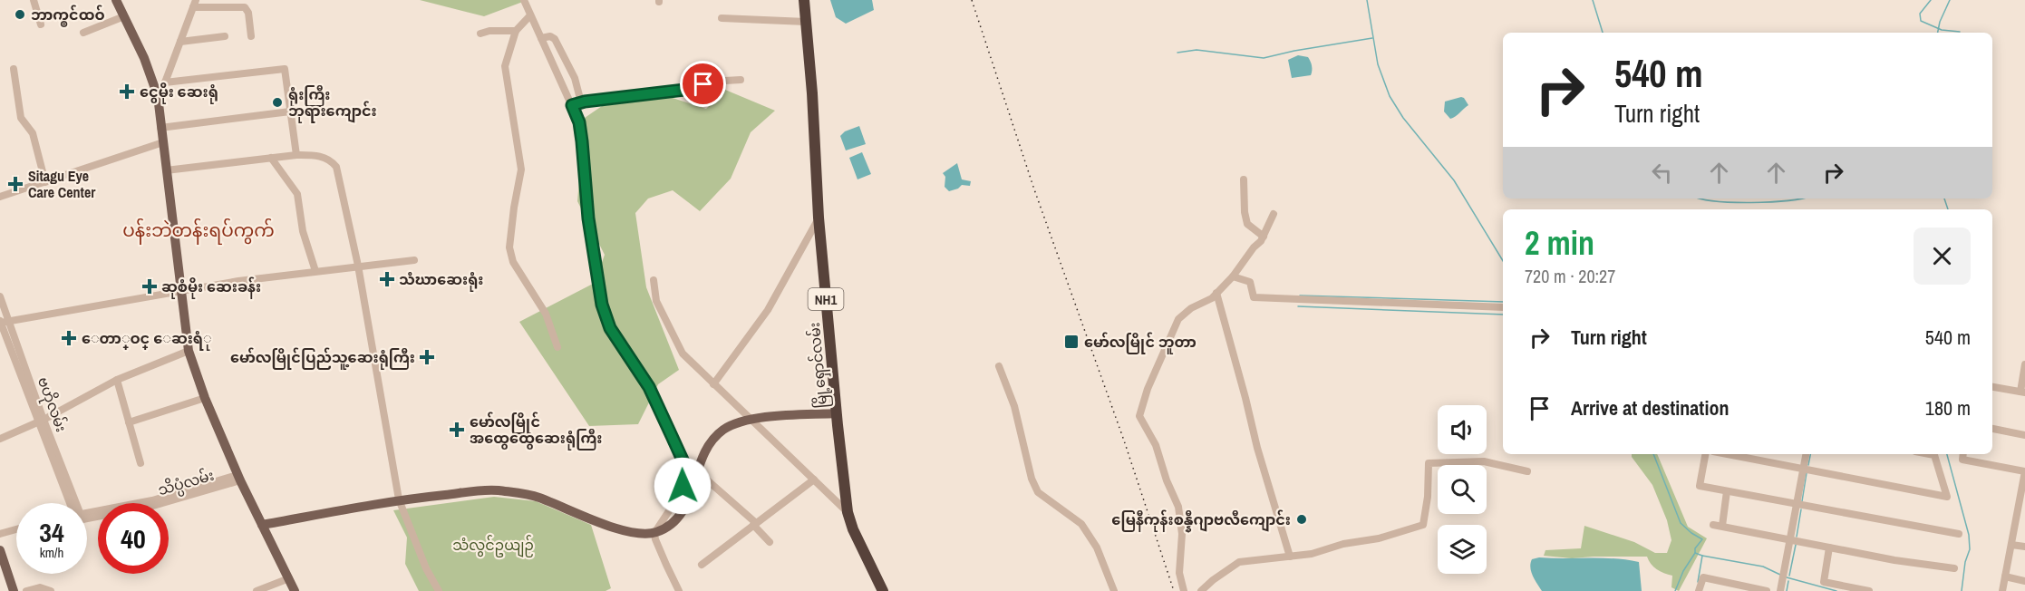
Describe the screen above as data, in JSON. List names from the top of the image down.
{
  "streets": {
    "highway": ["NH1", "မြို့ရှောင်လမ်း"],
    "street": ["ဗဟိုလမ်း", "သိပ္ပံလမ်း"]
  },
  "districts": ["ပန်းဘဲတန်းရပ်ကွက်"],
  "parks": ["သံလွင်ဥယျဉ်"],
  "places": {
    "other": ["ဘာက္ၜၚ်ထဝ်", "ရုံးကြီး ဘုရားကျောင်း", "မြေနီကုန်းစန္နီဂျာဗလီကျောင်း"],
    "health": [
      "ငွေမိုး ဆေးရုံ",
      "Sitagu Eye Care Center",
      "သံဃာဆေးရုံး",
      "ဆုစံမိုး ဆေးခန်း",
      "ေတာ္ဝင္ ေဆးရံု",
      "မော်လမြိုင်ပြည်သူ့ဆေးရုံကြီး",
      "မော်လမြိုင် အထွေထွေဆေးရုံကြီး"
    ],
    "transit": ["မော်လမြိုင် ဘူတာ"]
  },
  "page": {
    "turn": ["540 m", "Turn right"],
    "heading": ["2 min", "720 m · 20:27"],
    "list": [
      {
        "name": "Turn right",
        "value": "540 m"
      },
      {
        "name": "Arrive at destination",
        "value": "180 m"
      }
    ],
    "speed": "34 km/h",
    "limit": "40"
  }
}
